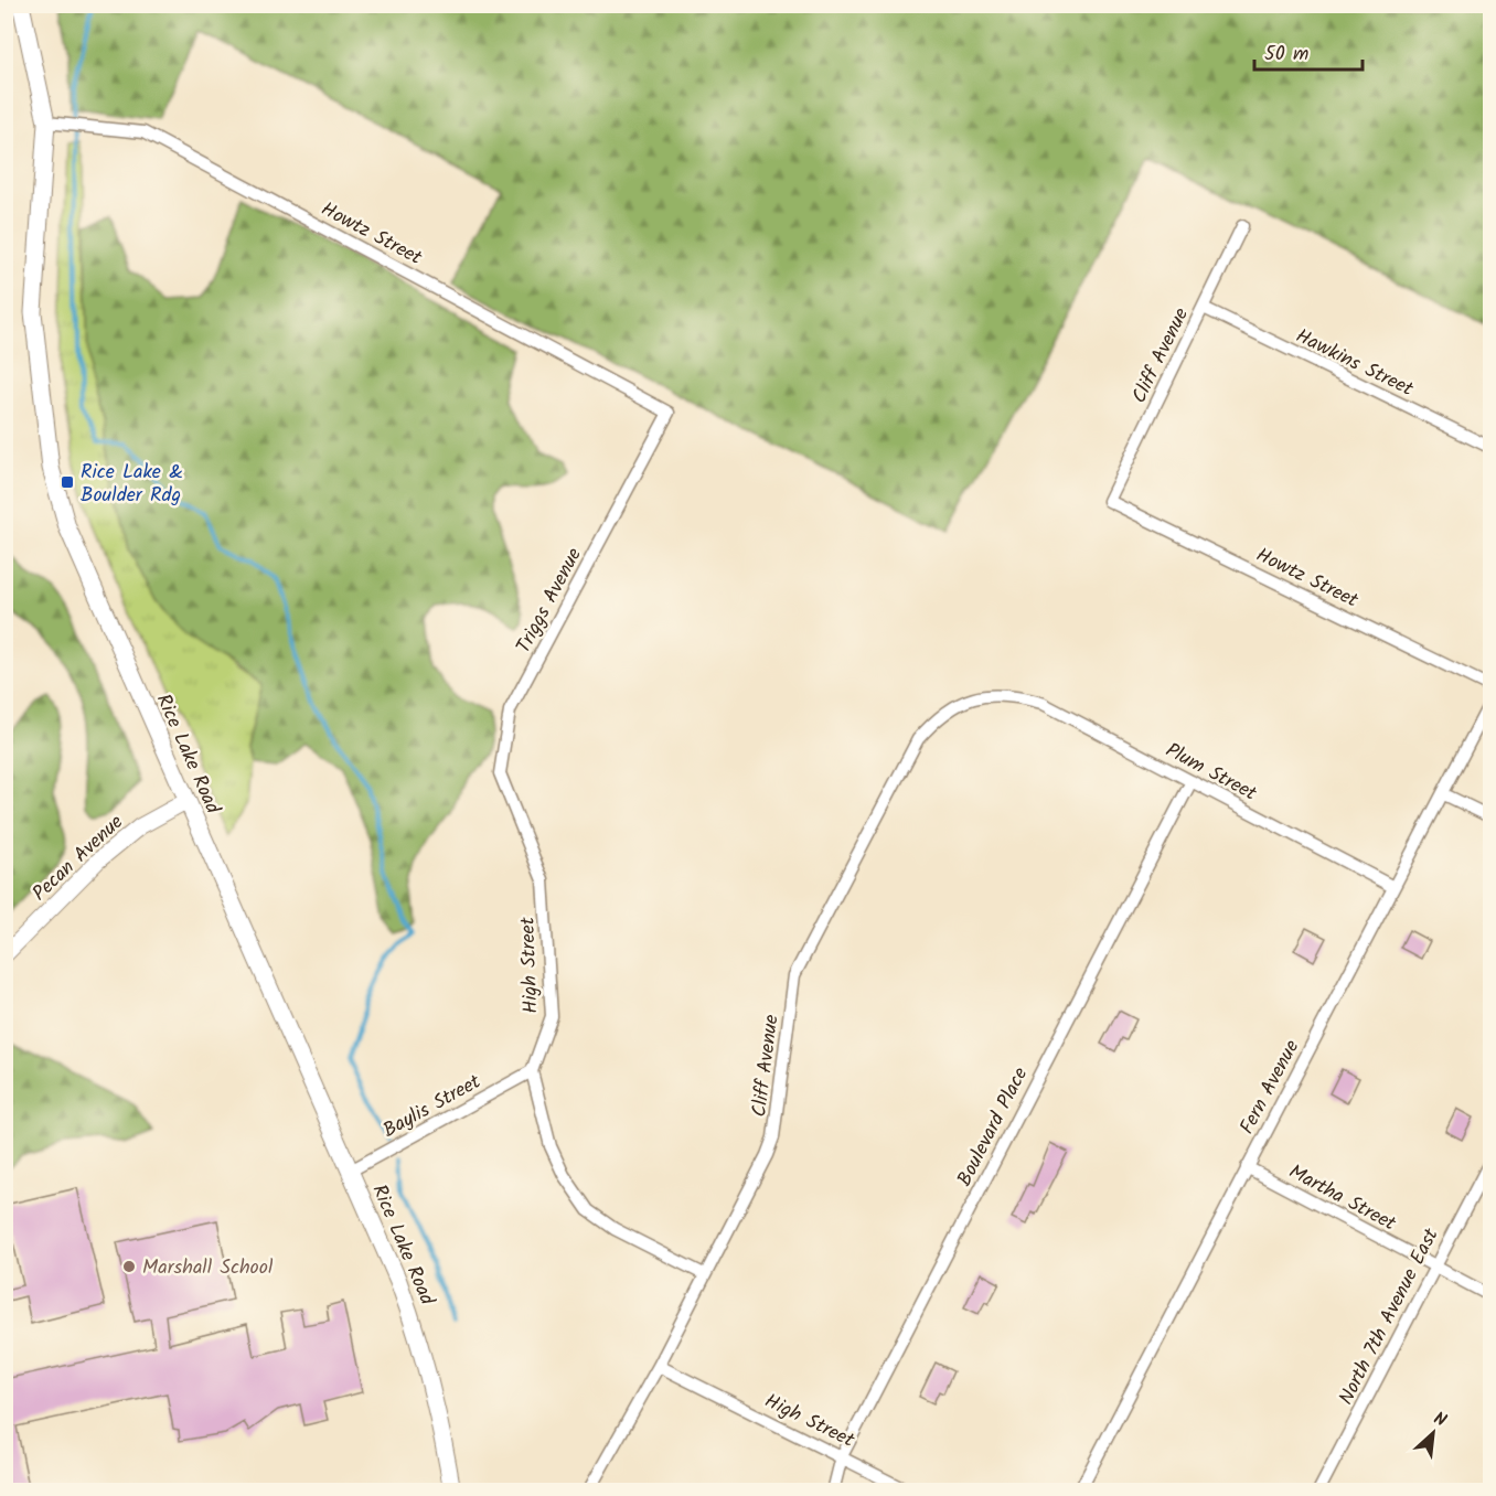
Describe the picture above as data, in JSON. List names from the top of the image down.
{
  "streets": {
    "main road": ["Rice Lake Road"],
    "street": [
      "Howtz Street",
      "Cliff Avenue",
      "Hawkins Street",
      "Triggs Avenue",
      "Plum Street",
      "Pecan Avenue",
      "High Street",
      "Fern Avenue",
      "Baylis Street",
      "Boulevard Place",
      "Martha Street",
      "North 7th Avenue East"
    ]
  },
  "crossings": [
    ["Howtz Street", "Cliff Avenue"],
    ["Howtz Street", "Triggs Avenue"],
    ["Howtz Street", "Rice Lake Road"],
    ["Cliff Avenue", "Hawkins Street"],
    ["Cliff Avenue", "Plum Street"],
    ["Cliff Avenue", "High Street"],
    ["Triggs Avenue", "High Street"],
    ["Rice Lake Road", "Pecan Avenue"],
    ["Rice Lake Road", "Baylis Street"],
    ["Plum Street", "Fern Avenue"],
    ["Plum Street", "Boulevard Place"],
    ["High Street", "Baylis Street"],
    ["High Street", "Boulevard Place"],
    ["Fern Avenue", "Martha Street"],
    ["Martha Street", "North 7th Avenue East"]
  ],
  "places": {
    "transit": ["Rice Lake & Boulder Rdg"],
    "other": ["Marshall School"]
  },
  "scale_bar": "50 m",
  "north": "top right"
}
